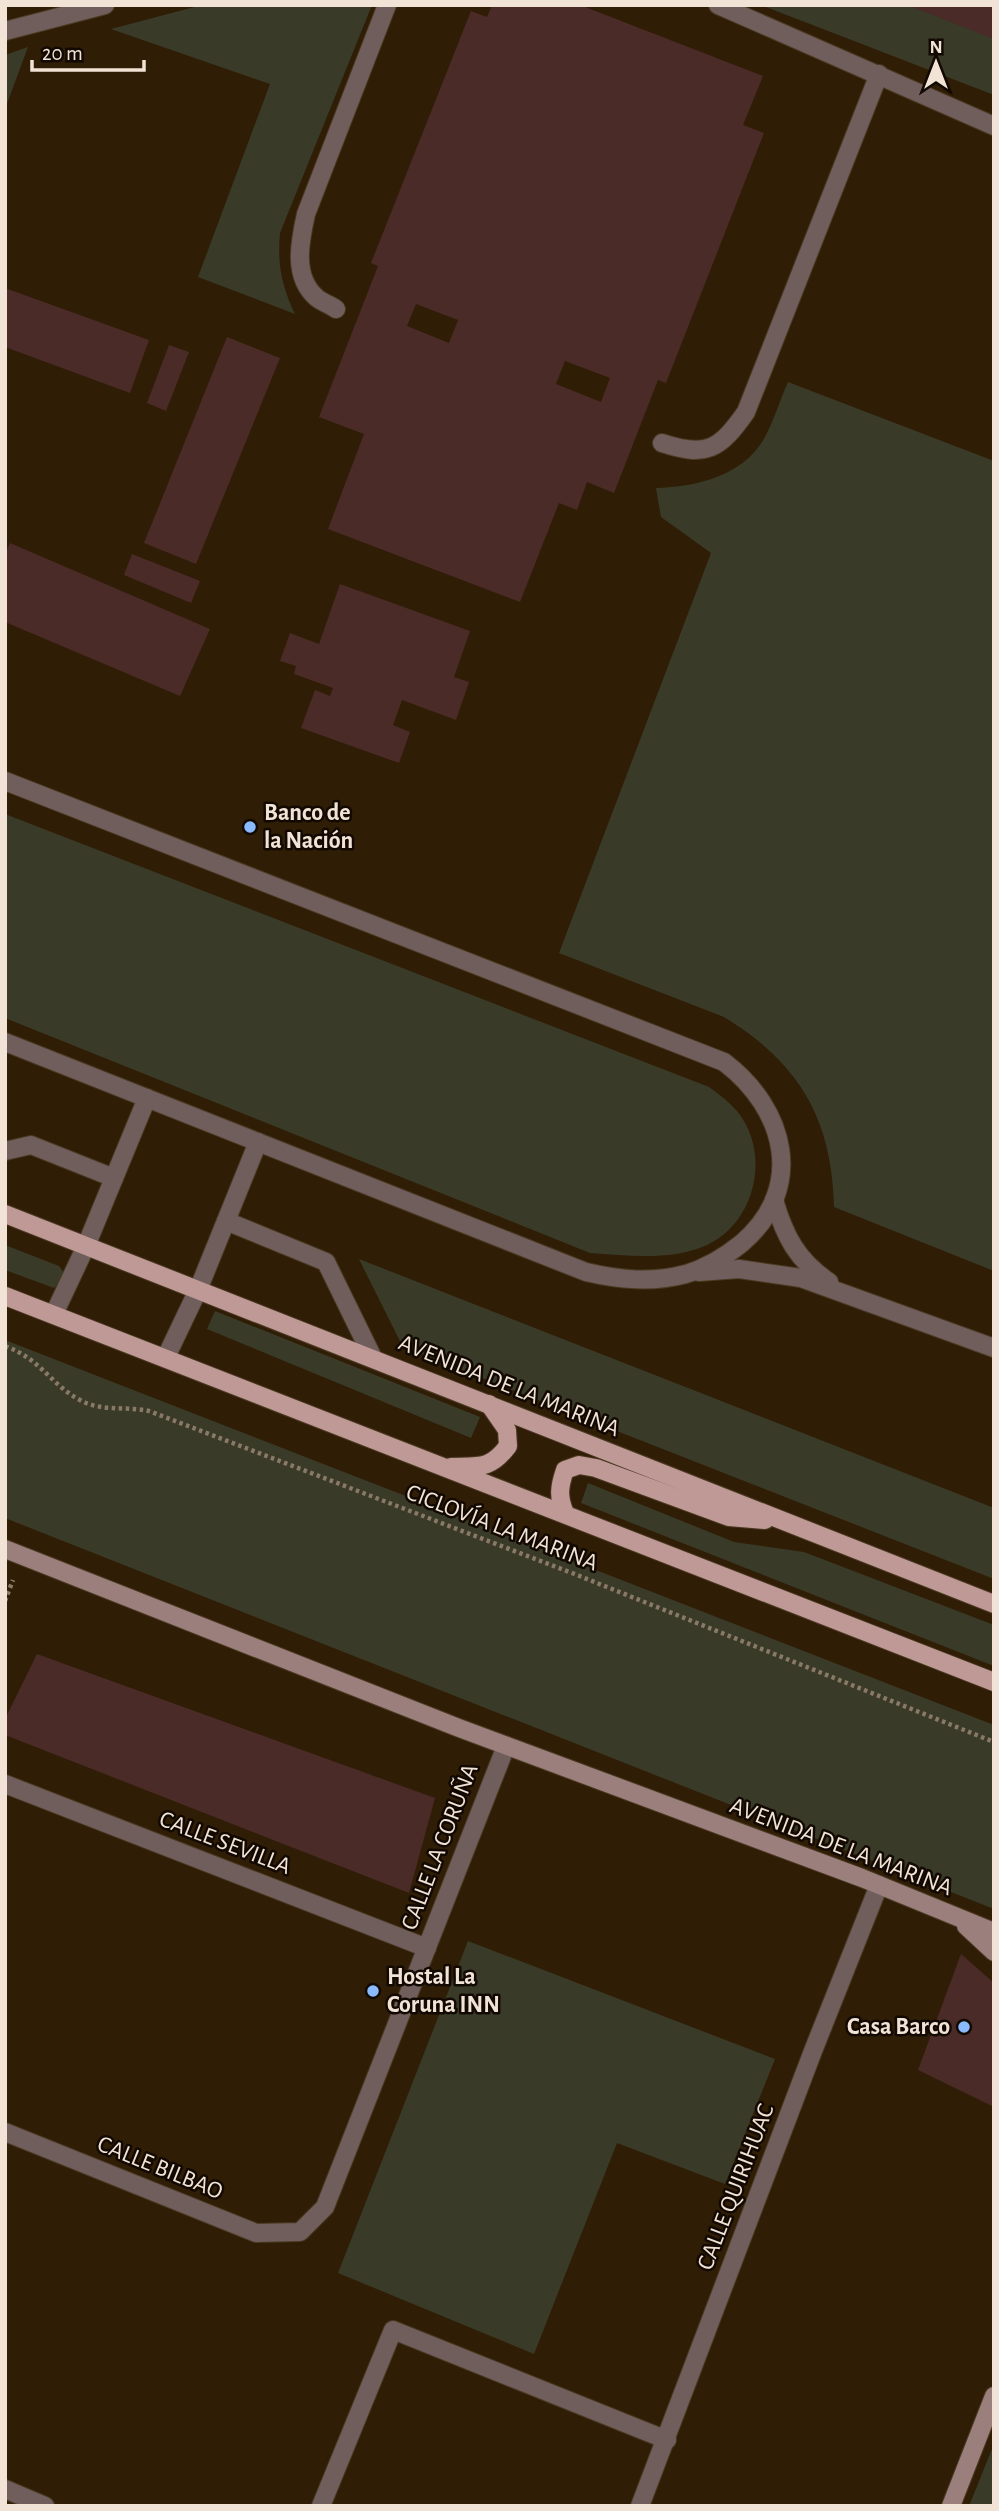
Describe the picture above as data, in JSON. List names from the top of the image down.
{
  "streets": {
    "main road": ["AVENIDA DE LA MARINA"],
    "street": [
      "CALLE SEVILLA",
      "CALLE LA CORUÑA",
      "CALLE BILBAO",
      "CALLE QUIRIHUAC"
    ],
    "path": ["CICLOVÍA LA MARINA"]
  },
  "crossings": [
    ["AVENIDA DE LA MARINA", "CALLE LA CORUÑA"],
    ["AVENIDA DE LA MARINA", "CALLE QUIRIHUAC"],
    ["CALLE SEVILLA", "CALLE LA CORUÑA"],
    ["CALLE LA CORUÑA", "CALLE BILBAO"]
  ],
  "places": ["Banco de la Nación", "Hostal La Coruna INN", "Casa Barco"],
  "scale_bar": "20 m",
  "north": "top"
}
